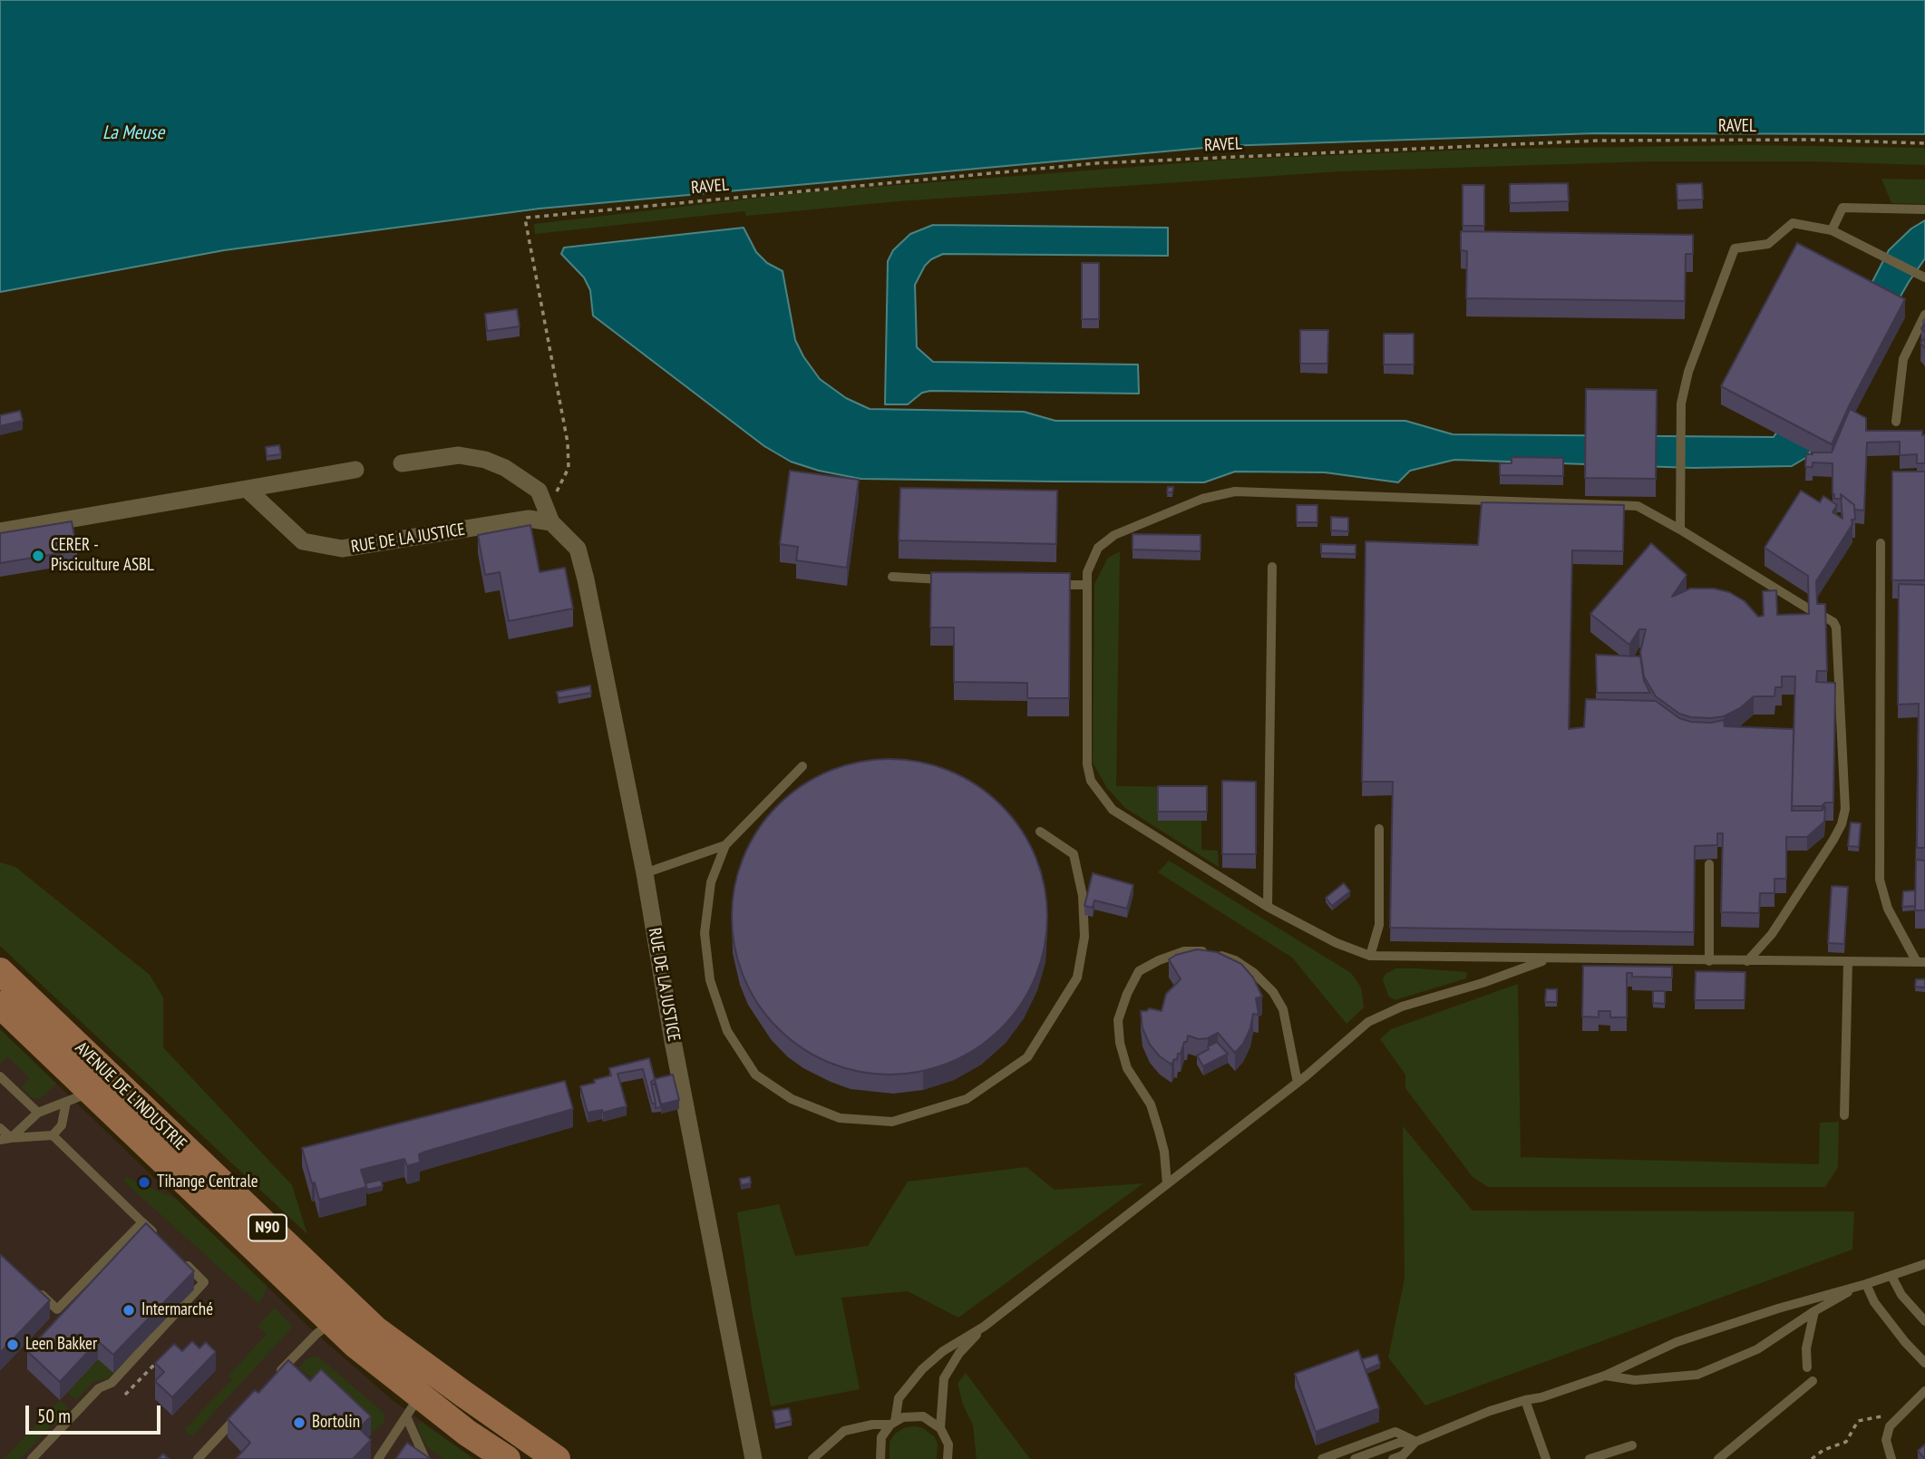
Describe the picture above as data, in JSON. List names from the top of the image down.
{
  "streets": {
    "main road": ["AVENUE DE L'INDUSTRIE", "N90"],
    "street": ["RUE DE LA JUSTICE"],
    "path": ["RAVEL"]
  },
  "crossings": [
    ["RAVEL", "RUE DE LA JUSTICE"]
  ],
  "water": ["La Meuse"],
  "places": [
    "CERER - Pisciculture ASBL",
    "Tihange Centrale",
    "Intermarché",
    "Leen Bakker",
    "Bortolin"
  ],
  "scale_bar": "50 m"
}
